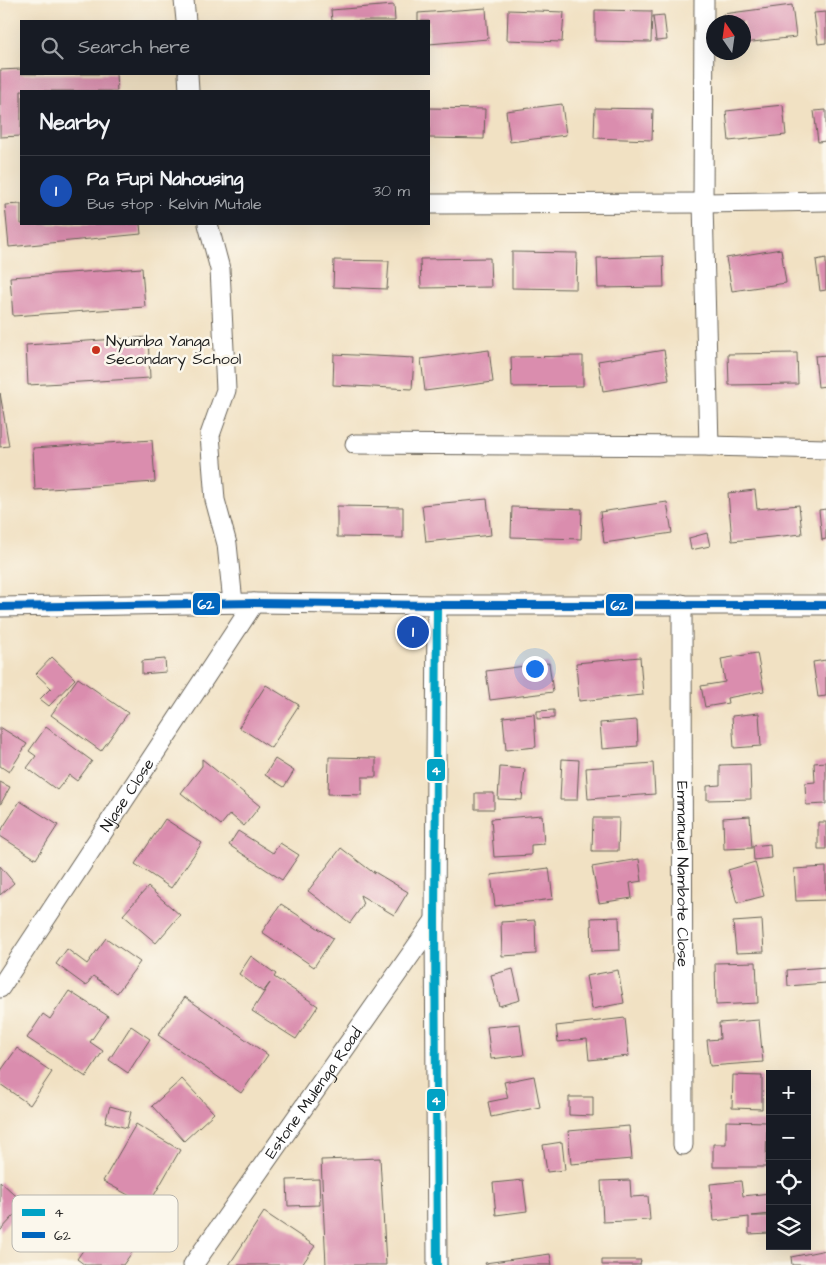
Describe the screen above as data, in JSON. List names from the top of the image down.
{
  "streets": {
    "street": ["Njase Close", "Emmanuel Nambote Close", "Estone Mulenga Road"]
  },
  "places": ["Nyumba Yanga Secondary School"],
  "lines": ["transit line 62", "transit line 4"],
  "legend": ["4", "62"],
  "north": "top",
  "page": {
    "search": "Search here",
    "heading": "Nearby",
    "list": [
      {
        "mark": "1",
        "name": "Pa Fupi Nahousing",
        "note": "Bus stop · Kelvin Mutale",
        "value": "30 m"
      }
    ],
    "pins": "1",
    "map_buttons": ["+", "−"]
  }
}
